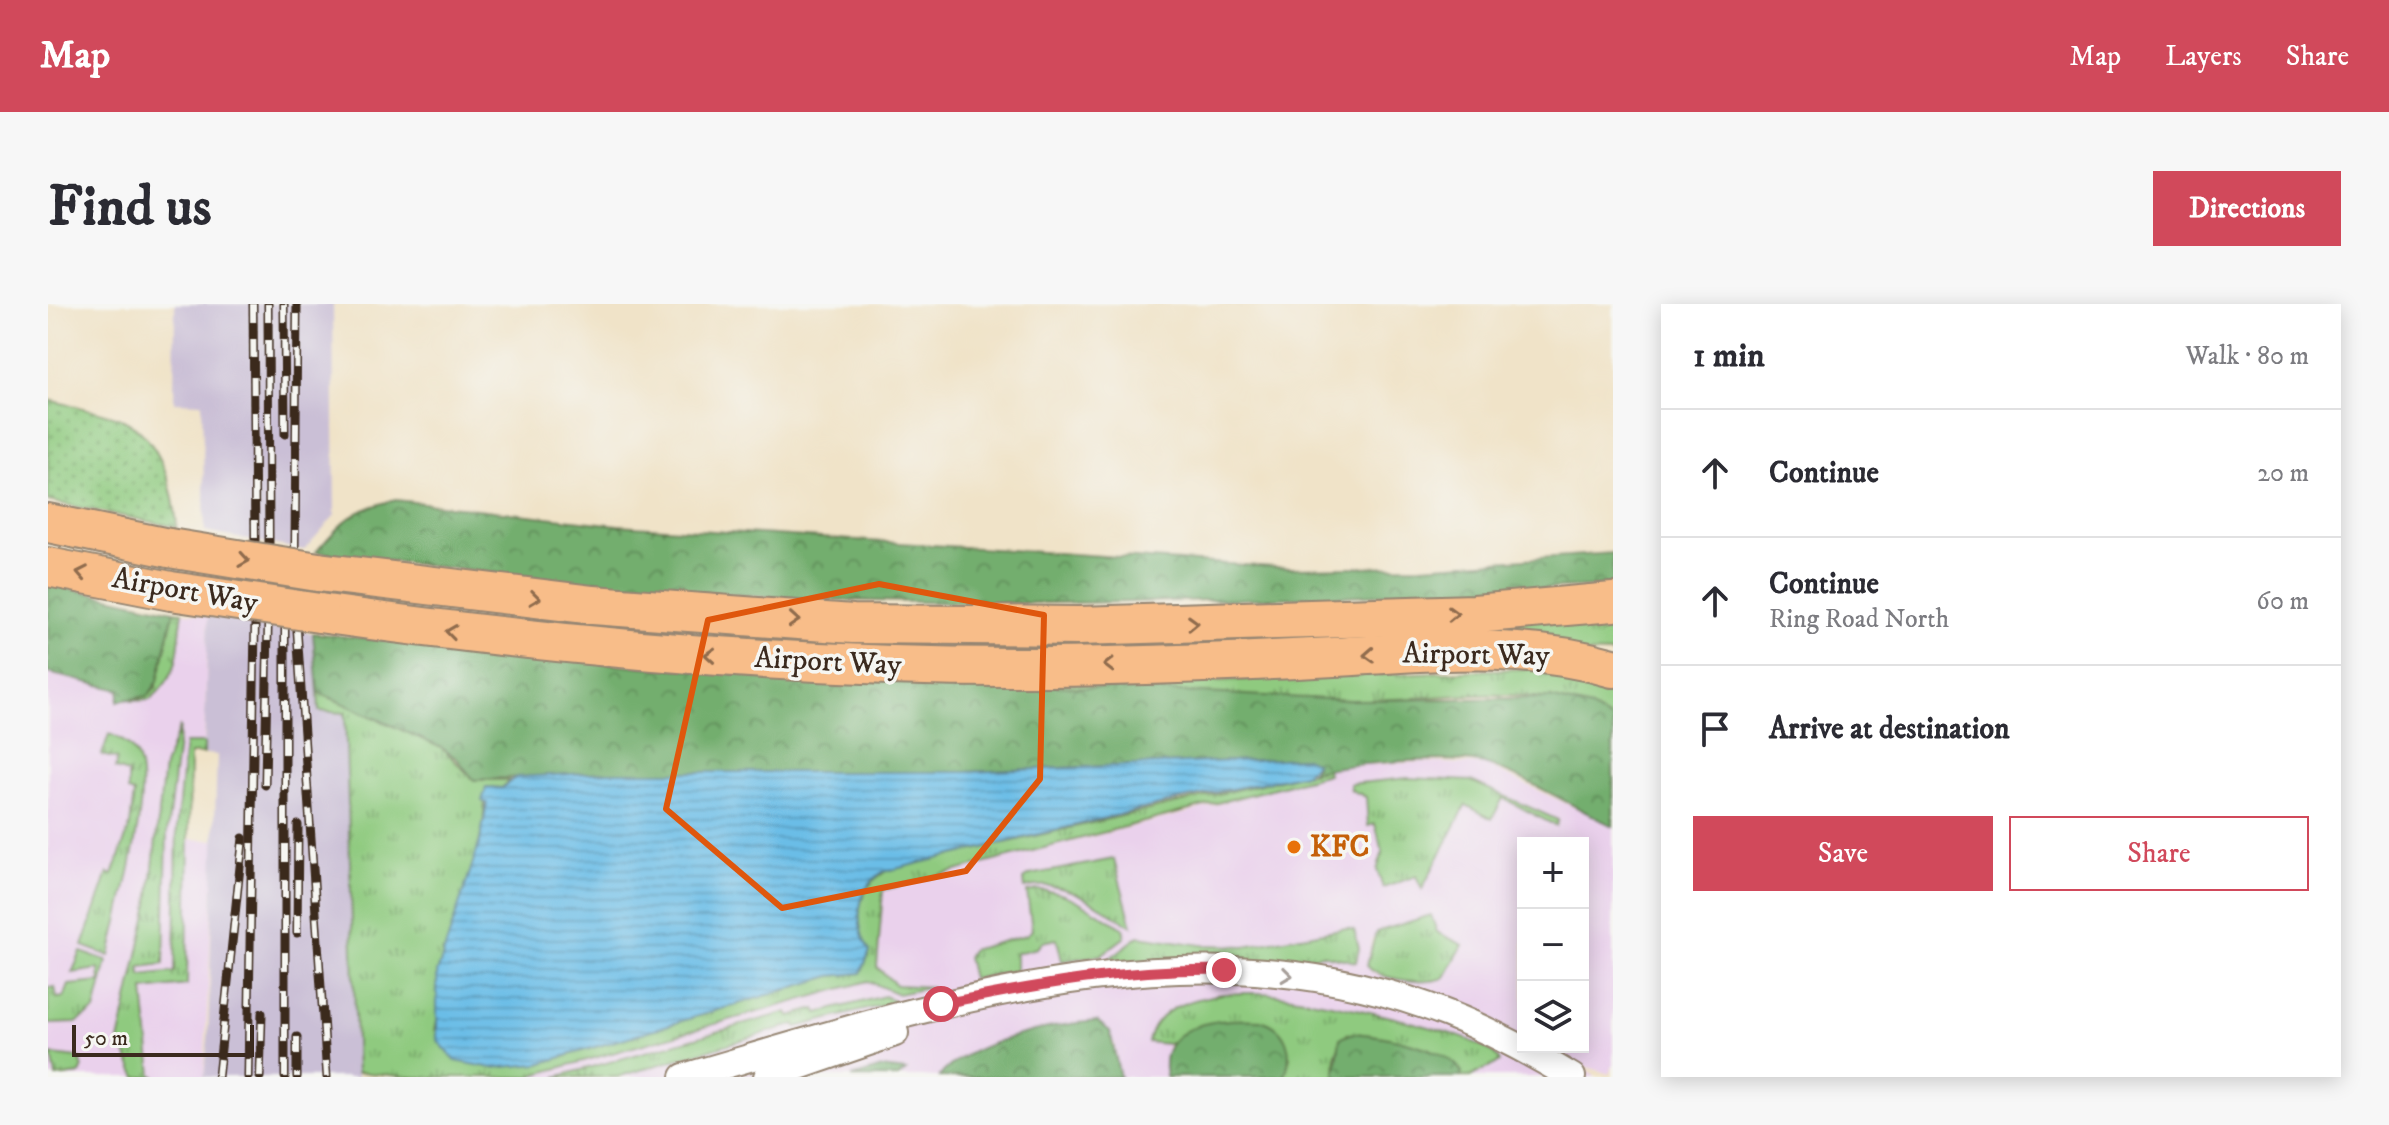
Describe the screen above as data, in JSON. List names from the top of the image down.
{
  "streets": {
    "highway": ["Airport Way"]
  },
  "places": ["KFC"],
  "scale_bar": "50 m",
  "page": {
    "header": "Map",
    "nav": ["Map", "Layers", "Share"],
    "buttons": [
      "Directions",
      ["Save", "Share"]
    ],
    "title": "Find us",
    "heading": ["1 min", "Walk · 80 m"],
    "list": [
      ["Continue", "20 m"],
      ["Continue", "Ring Road North", "60 m"],
      "Arrive at destination"
    ],
    "map_buttons": ["+", "−"],
    "scale": "50 m"
  }
}
